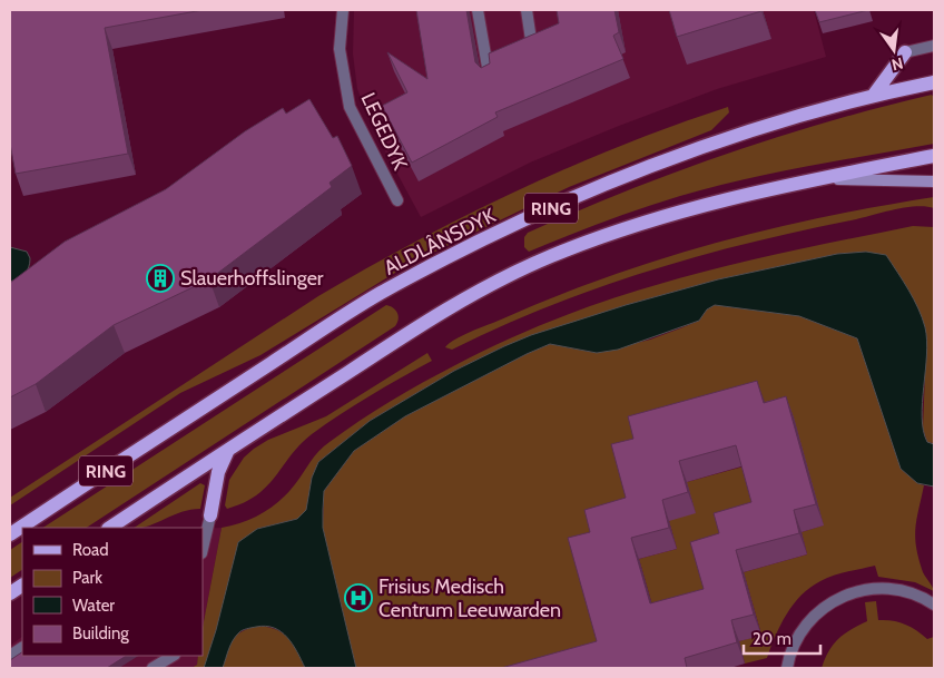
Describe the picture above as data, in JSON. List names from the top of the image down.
{
  "streets": {
    "main road": ["RING", "ALDLÂNSDYK"],
    "street": ["LEGEDYK"]
  },
  "places": {
    "building": ["Slauerhoffslinger"],
    "hospital": ["Frisius Medisch Centrum Leeuwarden"]
  },
  "legend": [
    "Road",
    "Park",
    "Water",
    "Building"
  ],
  "scale_bar": "20 m",
  "north": "bottom"
}
